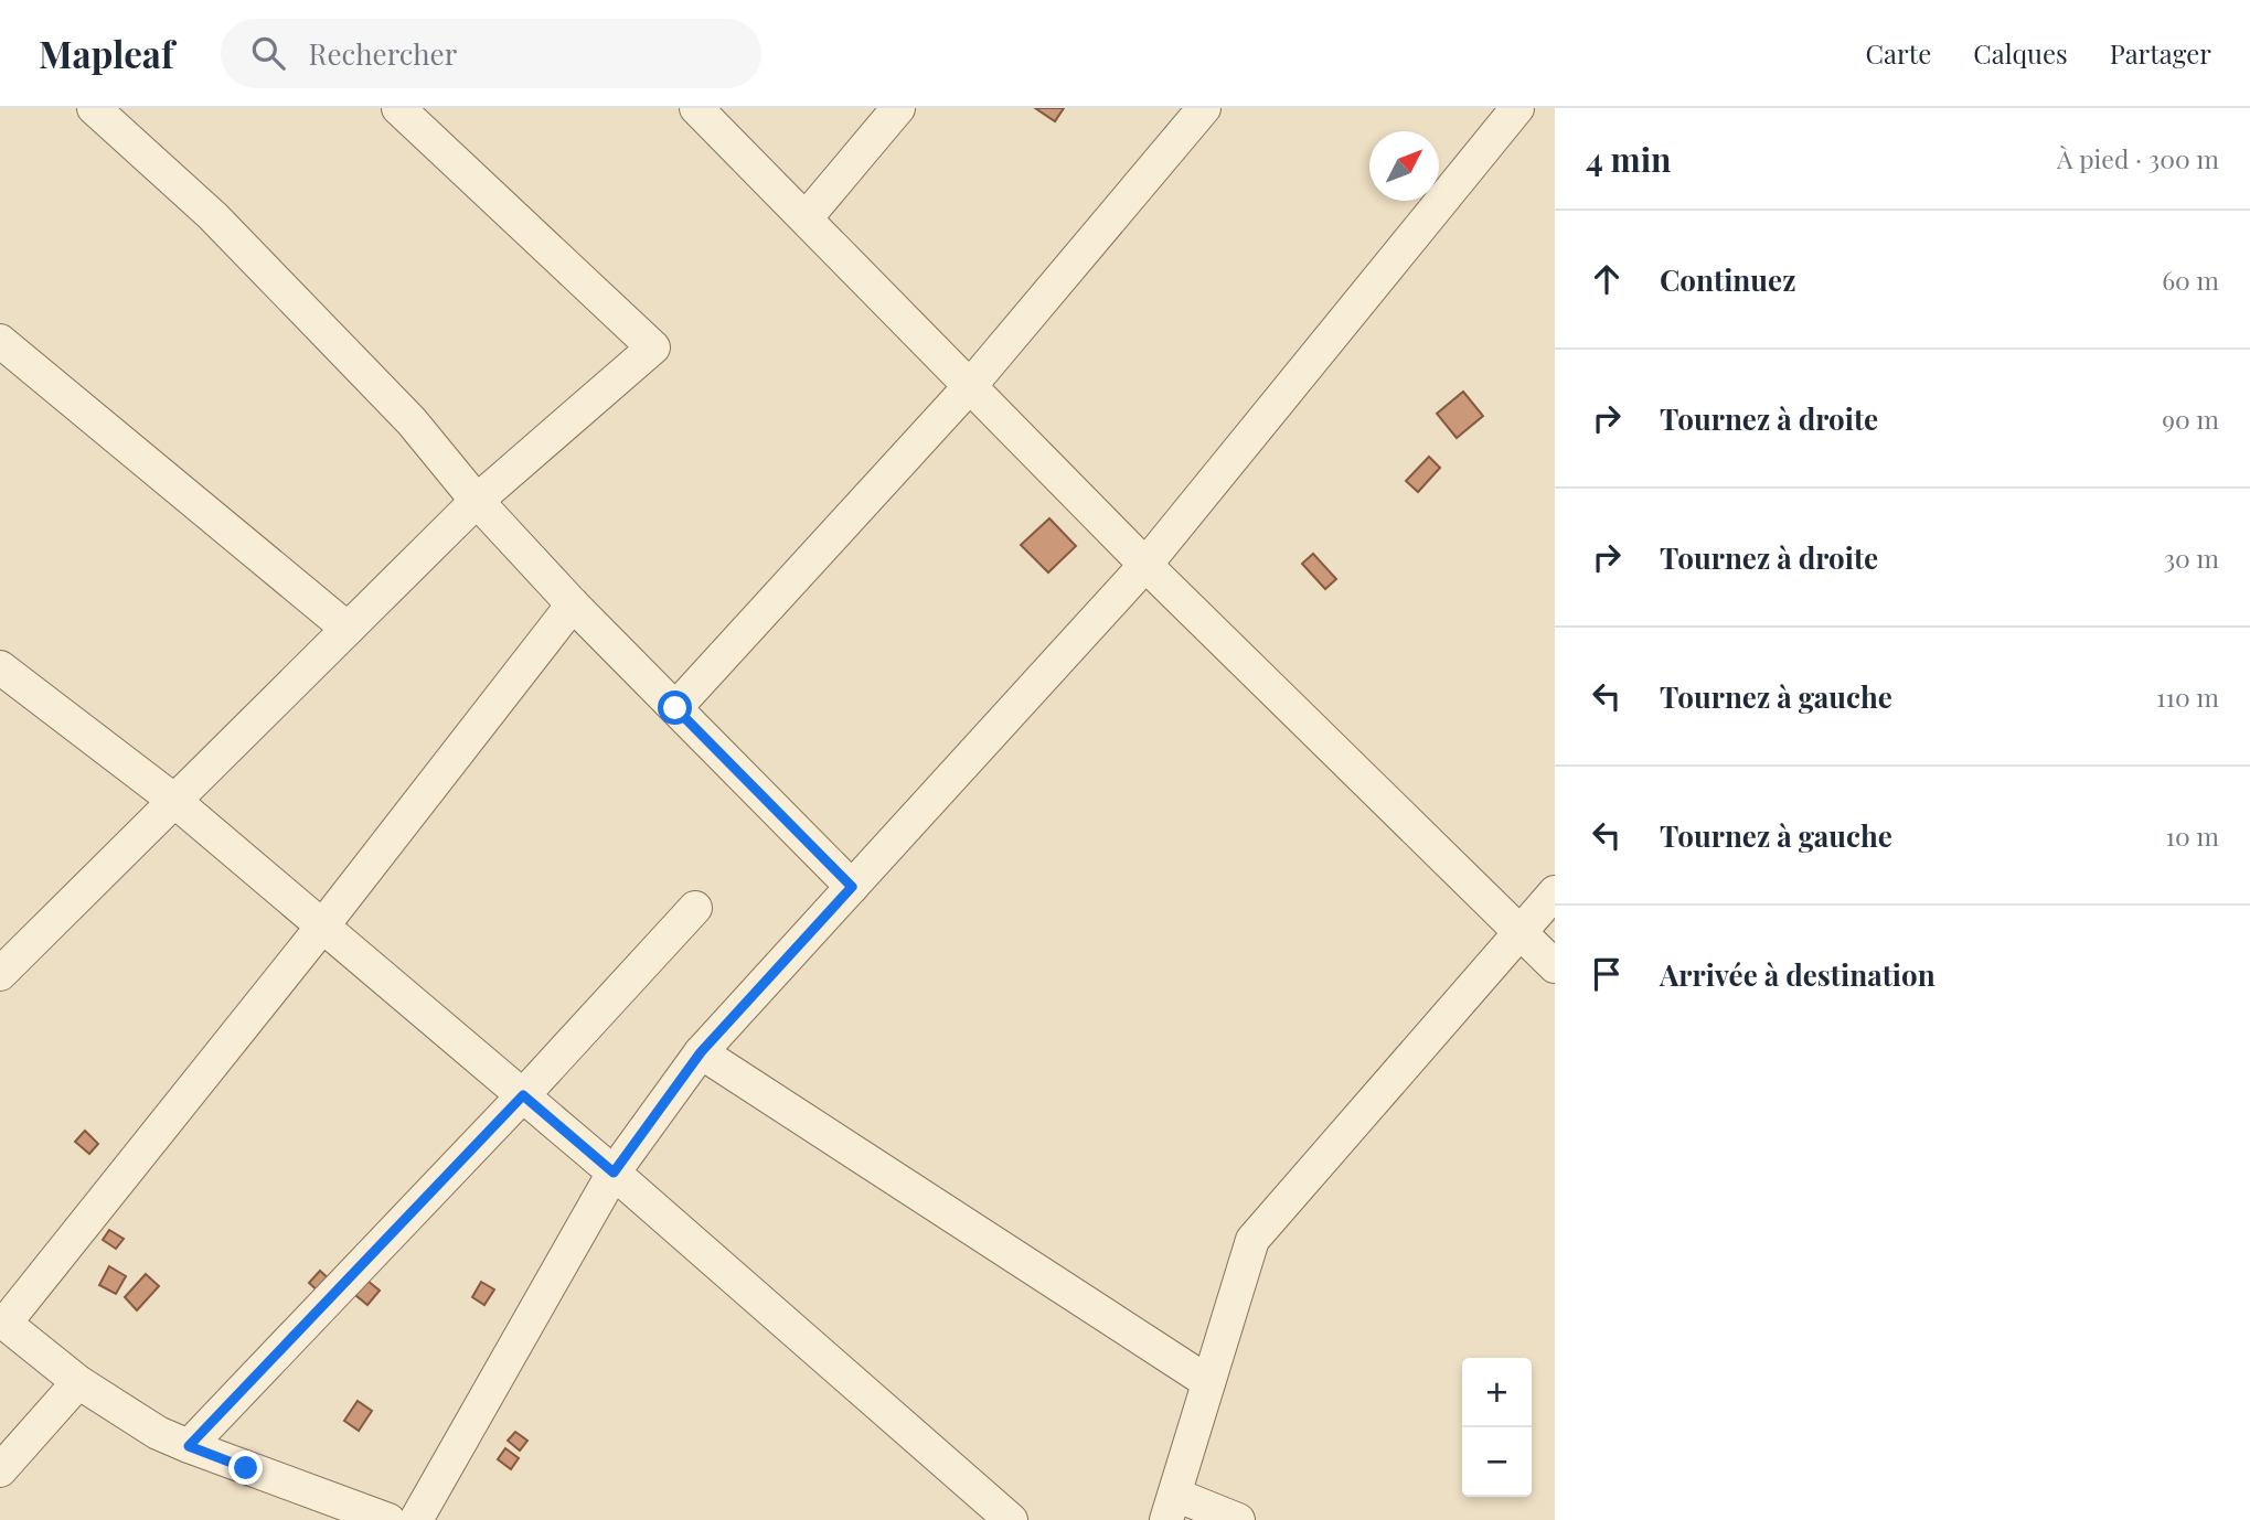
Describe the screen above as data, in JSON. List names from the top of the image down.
{
  "north": "top right",
  "page": {
    "header": "Mapleaf",
    "search": "Rechercher",
    "nav": ["Carte", "Calques", "Partager"],
    "heading": ["4 min", "À pied · 300 m"],
    "list": [
      ["Continuez", "60 m"],
      ["Tournez à droite", "90 m"],
      ["Tournez à droite", "30 m"],
      ["Tournez à gauche", "110 m"],
      ["Tournez à gauche", "10 m"],
      "Arrivée à destination"
    ],
    "map_buttons": ["+", "−"]
  }
}
